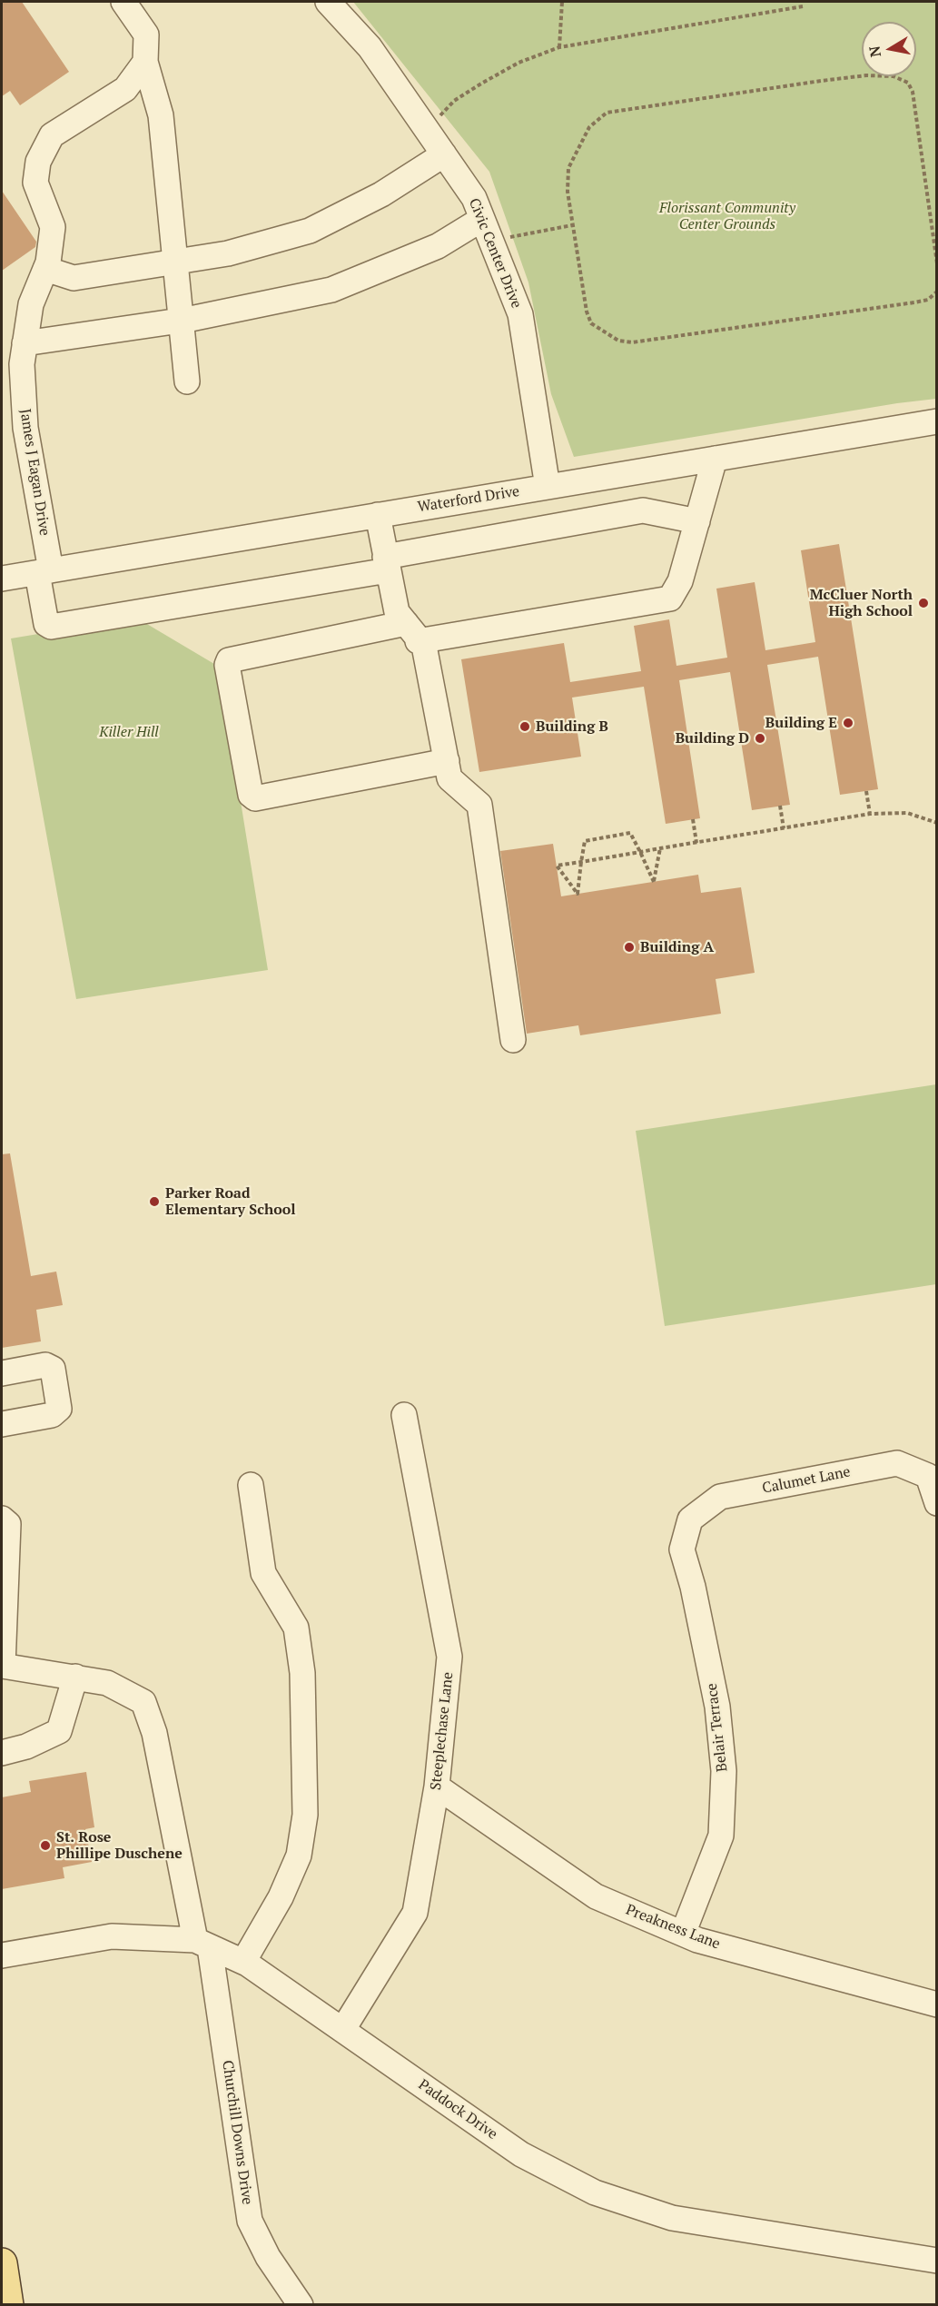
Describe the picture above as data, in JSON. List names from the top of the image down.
{
  "streets": {
    "street": [
      "Civic Center Drive",
      "James J Eagan Drive",
      "Waterford Drive",
      "Calumet Lane",
      "Belair Terrace",
      "Steeplechase Lane",
      "Preakness Lane",
      "Paddock Drive",
      "Churchill Downs Drive"
    ]
  },
  "crossings": [
    ["Civic Center Drive", "Waterford Drive"],
    ["James J Eagan Drive", "Waterford Drive"],
    ["Calumet Lane", "Belair Terrace"],
    ["Belair Terrace", "Preakness Lane"],
    ["Steeplechase Lane", "Preakness Lane"],
    ["Steeplechase Lane", "Paddock Drive"],
    ["Paddock Drive", "Churchill Downs Drive"]
  ],
  "parks": ["Florissant Community Center Grounds", "Killer Hill"],
  "places": [
    "McCluer North High School",
    "Building E",
    "Building B",
    "Building D",
    "Building A",
    "Parker Road Elementary School",
    "St. Rose Phillipe Duschene"
  ],
  "north": "left"
}
